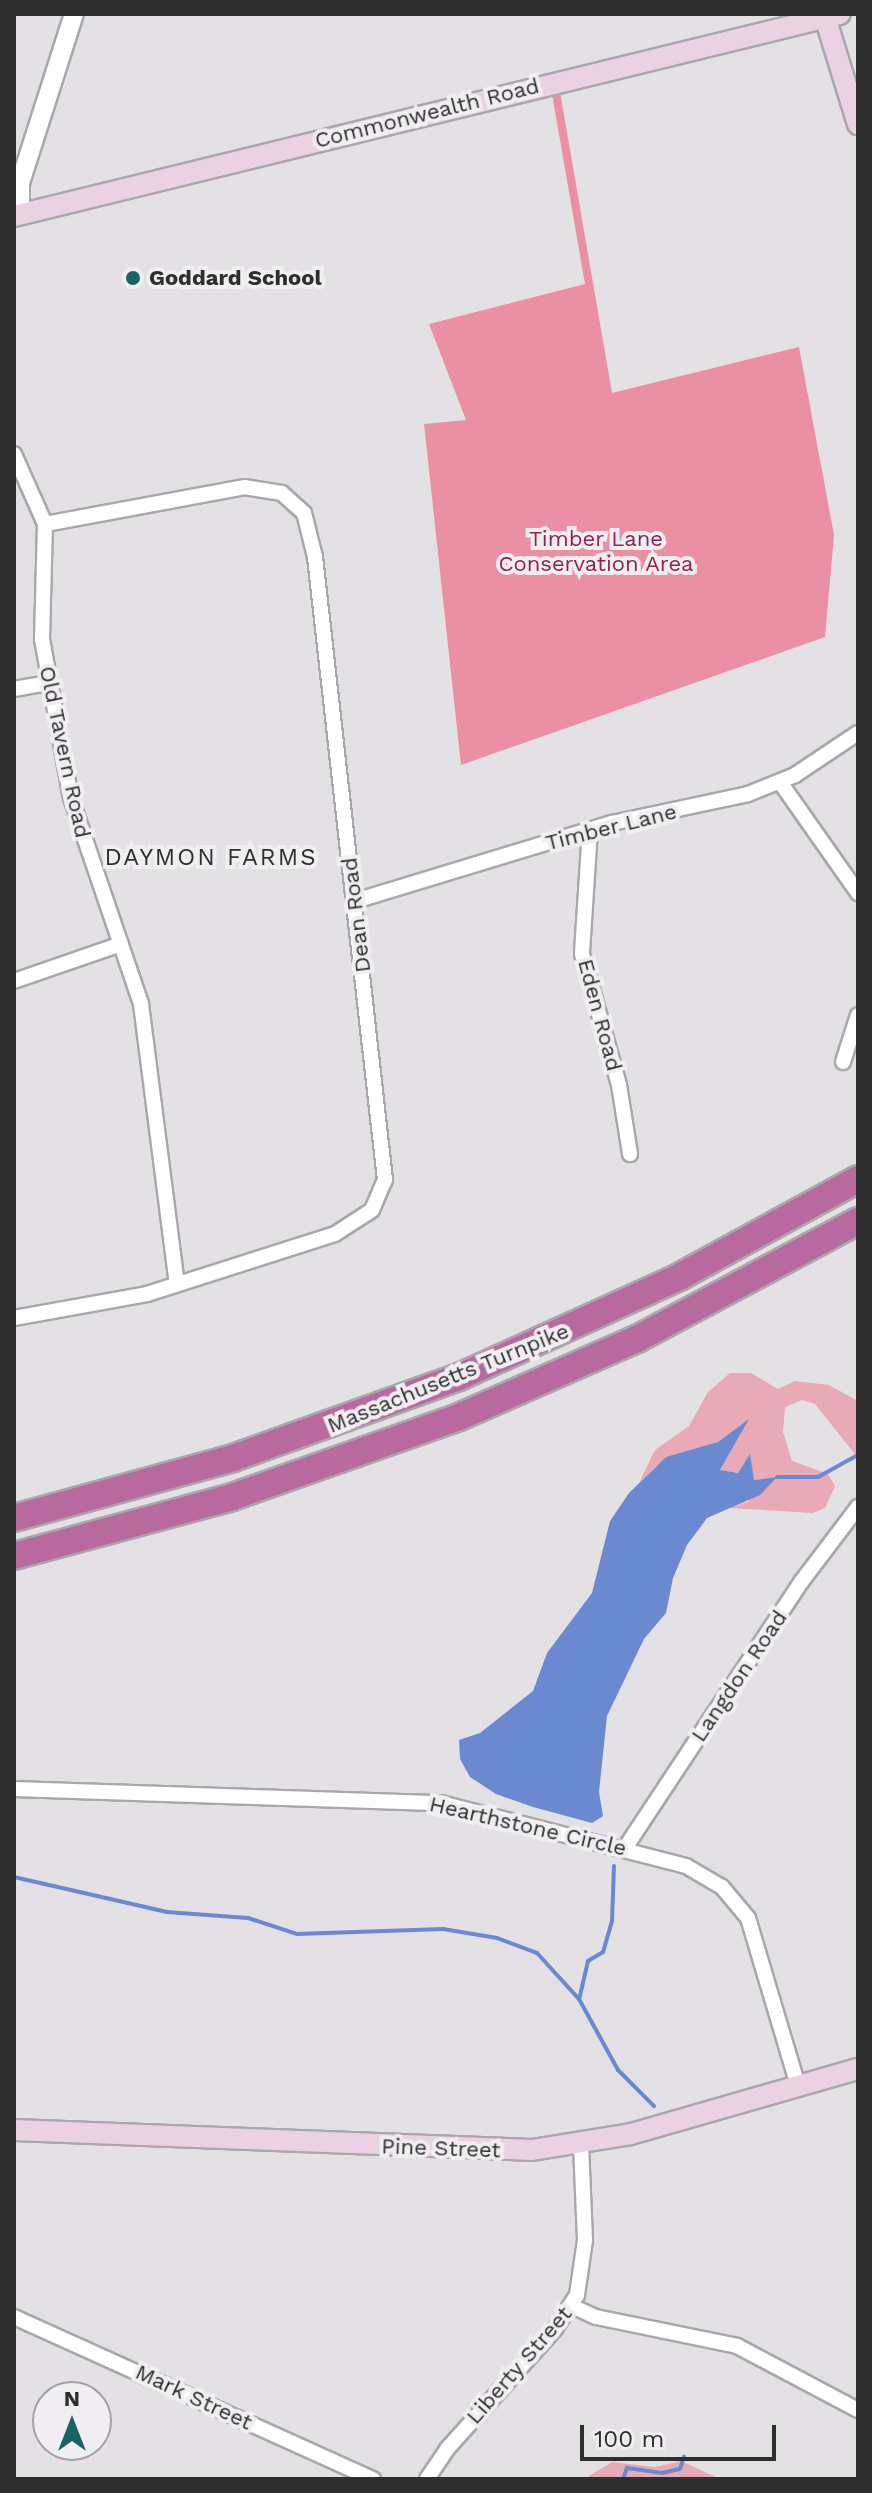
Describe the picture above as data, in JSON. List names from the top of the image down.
{
  "streets": {
    "highway": ["Massachusetts Turnpike"],
    "main road": ["Commonwealth Road", "Pine Street"],
    "street": [
      "Old Tavern Road",
      "Timber Lane",
      "Dean Road",
      "Eden Road",
      "Langdon Road",
      "Hearthstone Circle",
      "Liberty Street",
      "Mark Street"
    ]
  },
  "crossings": [
    ["Old Tavern Road", "Dean Road"],
    ["Timber Lane", "Dean Road"],
    ["Timber Lane", "Eden Road"],
    ["Langdon Road", "Hearthstone Circle"],
    ["Hearthstone Circle", "Pine Street"],
    ["Pine Street", "Liberty Street"]
  ],
  "districts": ["DAYMON FARMS"],
  "parks": ["Timber Lane Conservation Area"],
  "places": ["Goddard School"],
  "scale_bar": "100 m",
  "north": "top"
}
